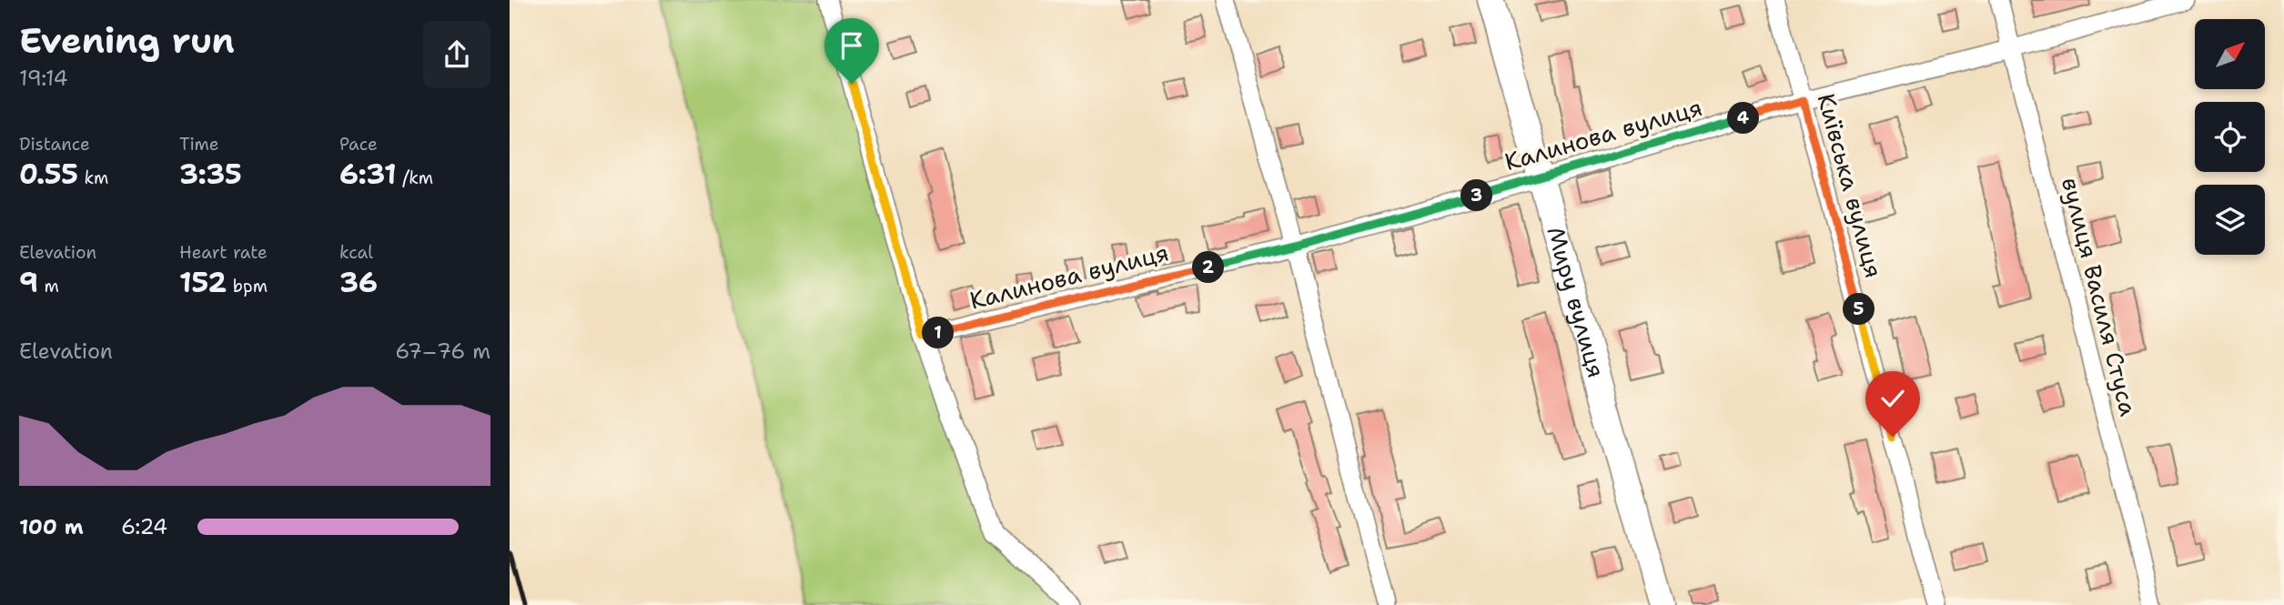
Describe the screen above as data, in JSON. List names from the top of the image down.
{
  "streets": {
    "main road": ["Миру вулиця"],
    "street": ["Калинова вулиця", "Київська вулиця", "вулиця Василя Стуса"]
  },
  "crossings": [
    ["Калинова вулиця", "Київська вулиця"],
    ["Калинова вулиця", "вулиця Василя Стуса"],
    ["Калинова вулиця", "Миру вулиця"]
  ],
  "north": "top right",
  "page": {
    "heading": ["Evening run", "19:14"],
    "pins": [
      "4",
      "3",
      "2",
      "5",
      "1"
    ],
    "stats": [
      ["Distance", "0.55 km"],
      ["Time", "3:35"],
      ["Pace", "6:31 /km"],
      ["Elevation", "9 m"],
      ["Heart rate", "152 bpm"],
      ["kcal", "36"]
    ],
    "chart": ["Elevation", "67–76 m"],
    "list": [
      {
        "name": "100 m",
        "note": "6:24"
      }
    ]
  }
}
